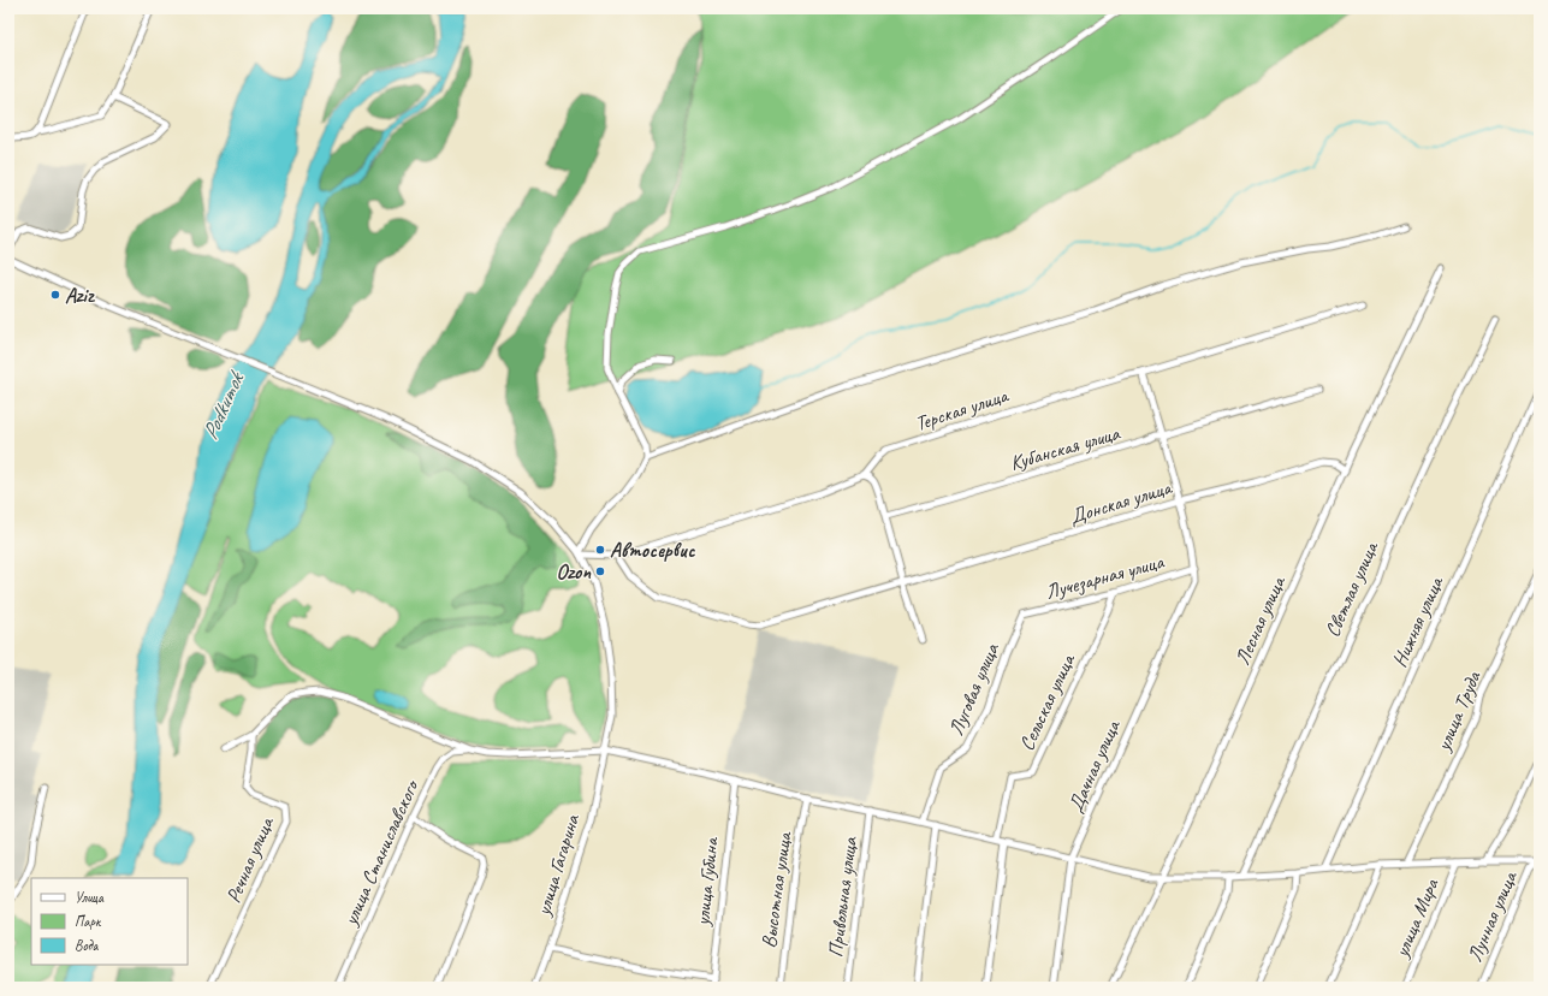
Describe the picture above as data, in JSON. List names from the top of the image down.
{
  "streets": {
    "street": [
      "Терская улица",
      "Кубанская улица",
      "Донская улица",
      "Лучезарная улица",
      "Светлая улица",
      "Лесная улица",
      "Нижняя улица",
      "Луговая улица",
      "Сельская улица",
      "улица Труда",
      "Дачная улица",
      "улица Станиславского",
      "Речная улица",
      "улица Гагарина",
      "улица Губина",
      "Высотная улица",
      "Привольная улица",
      "Лунная улица",
      "улица Мира"
    ]
  },
  "crossings": [
    ["Терская улица", "улица Гагарина"],
    ["Донская улица", "Лесная улица"],
    ["Лучезарная улица", "Луговая улица"],
    ["Лучезарная улица", "Сельская улица"],
    ["Лучезарная улица", "Дачная улица"]
  ],
  "water": ["Podkumok"],
  "places": ["Aziz", "Автосервис", "Ozon"],
  "legend": ["Улица", "Парк", "Вода"]
}
